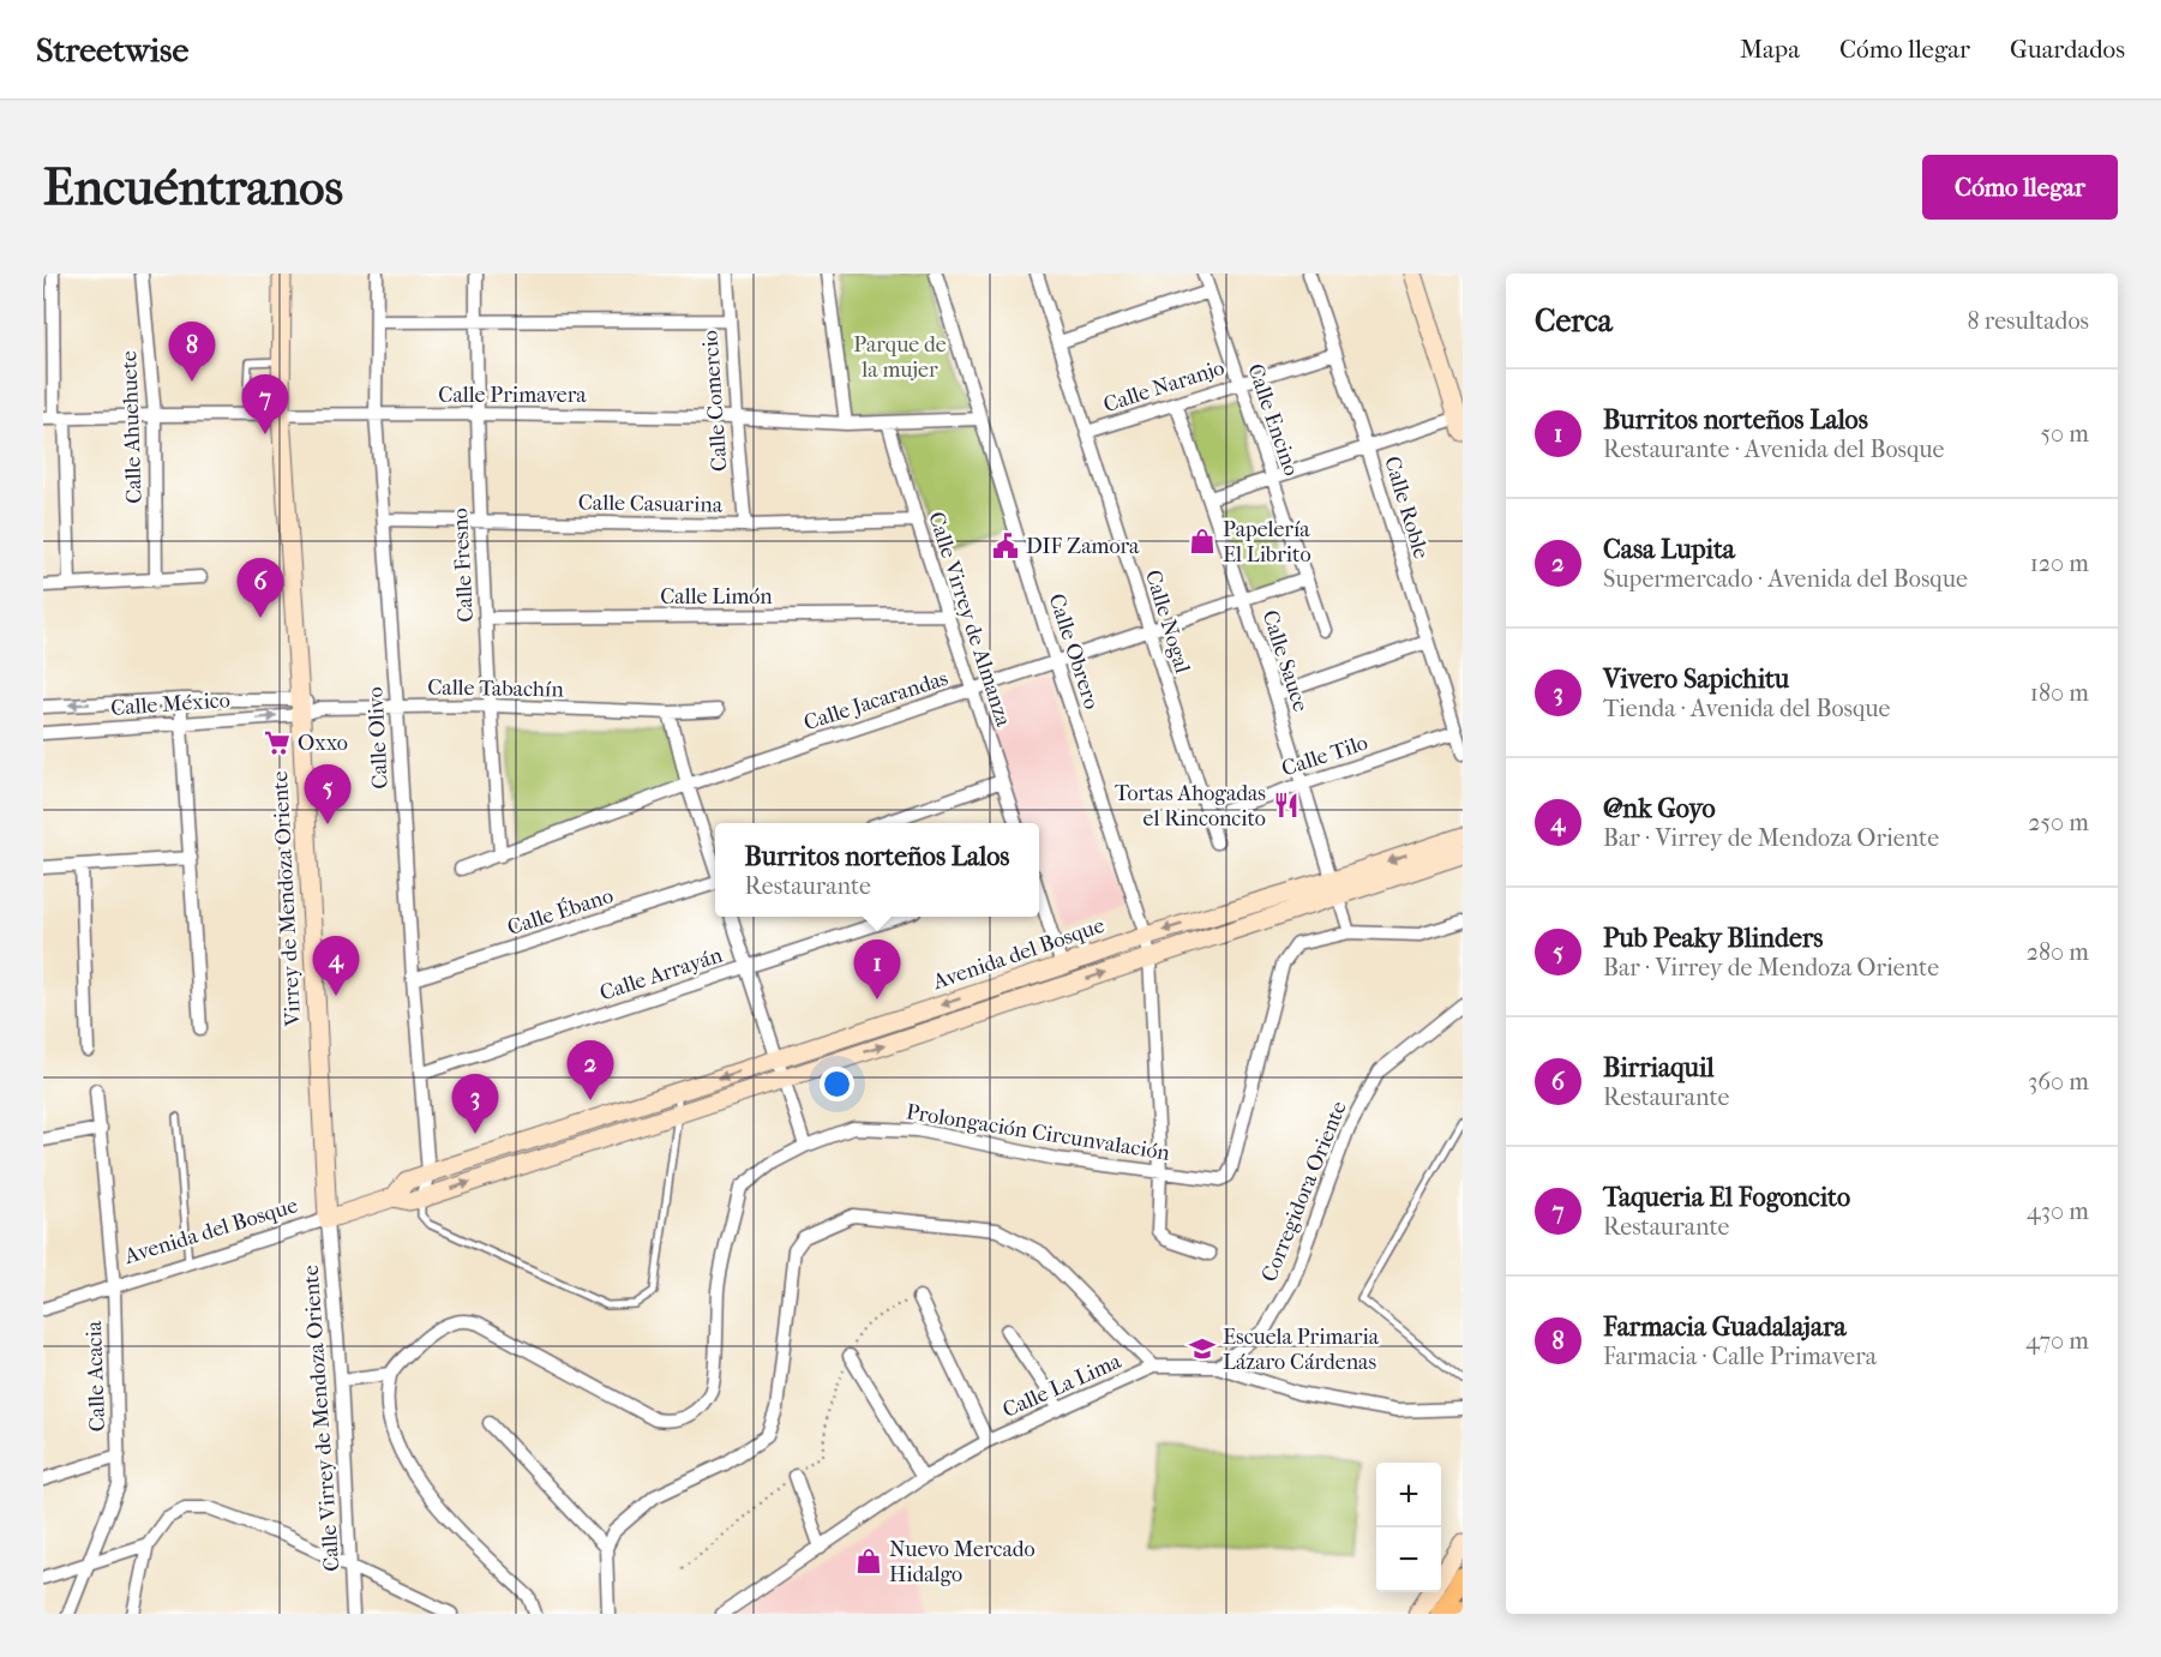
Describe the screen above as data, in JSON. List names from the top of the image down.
{
  "streets": {
    "street": [
      "Calle Naranjo",
      "Calle Primavera",
      "Calle Comercio",
      "Calle Encino",
      "Calle Ahuehuete",
      "Calle Casuarina",
      "Calle Roble",
      "Calle Fresno",
      "Calle Limón",
      "Calle Virrey de Almanza",
      "Calle Nogal",
      "Calle Obrero",
      "Calle Sauce",
      "Calle Tabachín",
      "Calle Jacarandas",
      "Calle México",
      "Calle Olivo",
      "Calle Tilo",
      "Virrey de Mendoza Oriente",
      "Calle Ébano",
      "Avenida del Bosque",
      "Calle Arrayán",
      "Prolongación Circunvalación",
      "Corregidora Oriente",
      "Calle Acacia",
      "Calle La Lima",
      "Calle Virrey de Mendoza Oriente"
    ]
  },
  "crossings": [
    ["Calle Naranjo", "Calle Encino"],
    ["Calle Naranjo", "Calle Roble"],
    ["Calle Naranjo", "Calle Nogal"],
    ["Calle Naranjo", "Calle Sauce"],
    ["Calle Primavera", "Calle Comercio"],
    ["Calle Primavera", "Calle Ahuehuete"],
    ["Calle Primavera", "Calle Fresno"],
    ["Calle Primavera", "Calle Virrey de Almanza"],
    ["Calle Primavera", "Calle Obrero"],
    ["Calle Primavera", "Calle Olivo"],
    ["Calle Primavera", "Virrey de Mendoza Oriente"],
    ["Calle Comercio", "Calle Casuarina"],
    ["Calle Encino", "Calle Jacarandas"],
    ["Calle Casuarina", "Calle Fresno"],
    ["Calle Casuarina", "Calle Virrey de Almanza"],
    ["Calle Casuarina", "Calle Olivo"],
    ["Calle Roble", "Calle Tilo"],
    ["Calle Fresno", "Calle Limón"],
    ["Calle Fresno", "Calle Tabachín"],
    ["Calle Fresno", "Calle Jacarandas"],
    ["Calle Limón", "Calle Virrey de Almanza"],
    ["Calle Virrey de Almanza", "Calle Jacarandas"],
    ["Calle Nogal", "Calle Jacarandas"],
    ["Calle Nogal", "Calle Tilo"],
    ["Calle Obrero", "Calle Jacarandas"],
    ["Calle Obrero", "Avenida del Bosque"],
    ["Calle Obrero", "Prolongación Circunvalación"],
    ["Calle Sauce", "Calle Jacarandas"],
    ["Calle Sauce", "Calle Tilo"],
    ["Calle Sauce", "Avenida del Bosque"],
    ["Calle Sauce", "Prolongación Circunvalación"],
    ["Calle Tabachín", "Calle México"],
    ["Calle Tabachín", "Calle Olivo"],
    ["Calle Tabachín", "Virrey de Mendoza Oriente"],
    ["Calle México", "Virrey de Mendoza Oriente"],
    ["Calle Olivo", "Calle Ébano"],
    ["Calle Olivo", "Avenida del Bosque"],
    ["Calle Olivo", "Calle Arrayán"],
    ["Virrey de Mendoza Oriente", "Avenida del Bosque"],
    ["Virrey de Mendoza Oriente", "Calle Virrey de Mendoza Oriente"],
    ["Avenida del Bosque", "Calle Acacia"],
    ["Avenida del Bosque", "Calle Virrey de Mendoza Oriente"],
    ["Corregidora Oriente", "Calle La Lima"]
  ],
  "parks": ["Parque de la mujer"],
  "places": {
    "shop": ["Papelería El Librito", "Nuevo Mercado Hidalgo"],
    "public building": ["DIF Zamora"],
    "supermarket": ["Oxxo"],
    "restaurant": ["Tortas Ahogadas el Rinconcito"],
    "school or university": ["Escuela Primaria Lázaro Cárdenas"]
  },
  "page": {
    "header": "Streetwise",
    "nav": ["Mapa", "Cómo llegar", "Guardados"],
    "buttons": "Cómo llegar",
    "title": "Encuéntranos",
    "heading": ["Cerca", "8 resultados"],
    "pins": [
      "8",
      "7",
      "6",
      "5",
      "4",
      "1",
      "2",
      "3"
    ],
    "list": [
      {
        "mark": "1",
        "name": "Burritos norteños Lalos",
        "note": "Restaurante · Avenida del Bosque",
        "value": "50 m"
      },
      {
        "mark": "2",
        "name": "Casa Lupita",
        "note": "Supermercado · Avenida del Bosque",
        "value": "120 m"
      },
      {
        "mark": "3",
        "name": "Vivero Sapichitu",
        "note": "Tienda · Avenida del Bosque",
        "value": "180 m"
      },
      {
        "mark": "4",
        "name": "@nk Goyo",
        "note": "Bar · Virrey de Mendoza Oriente",
        "value": "250 m"
      },
      {
        "mark": "5",
        "name": "Pub Peaky Blinders",
        "note": "Bar · Virrey de Mendoza Oriente",
        "value": "280 m"
      },
      {
        "mark": "6",
        "name": "Birriaquil",
        "note": "Restaurante",
        "value": "360 m"
      },
      {
        "mark": "7",
        "name": "Taqueria El Fogoncito",
        "note": "Restaurante",
        "value": "430 m"
      },
      {
        "mark": "8",
        "name": "Farmacia Guadalajara",
        "note": "Farmacia · Calle Primavera",
        "value": "470 m"
      }
    ],
    "popup": ["Burritos norteños Lalos", "Restaurante"],
    "map_buttons": ["+", "−"]
  }
}
